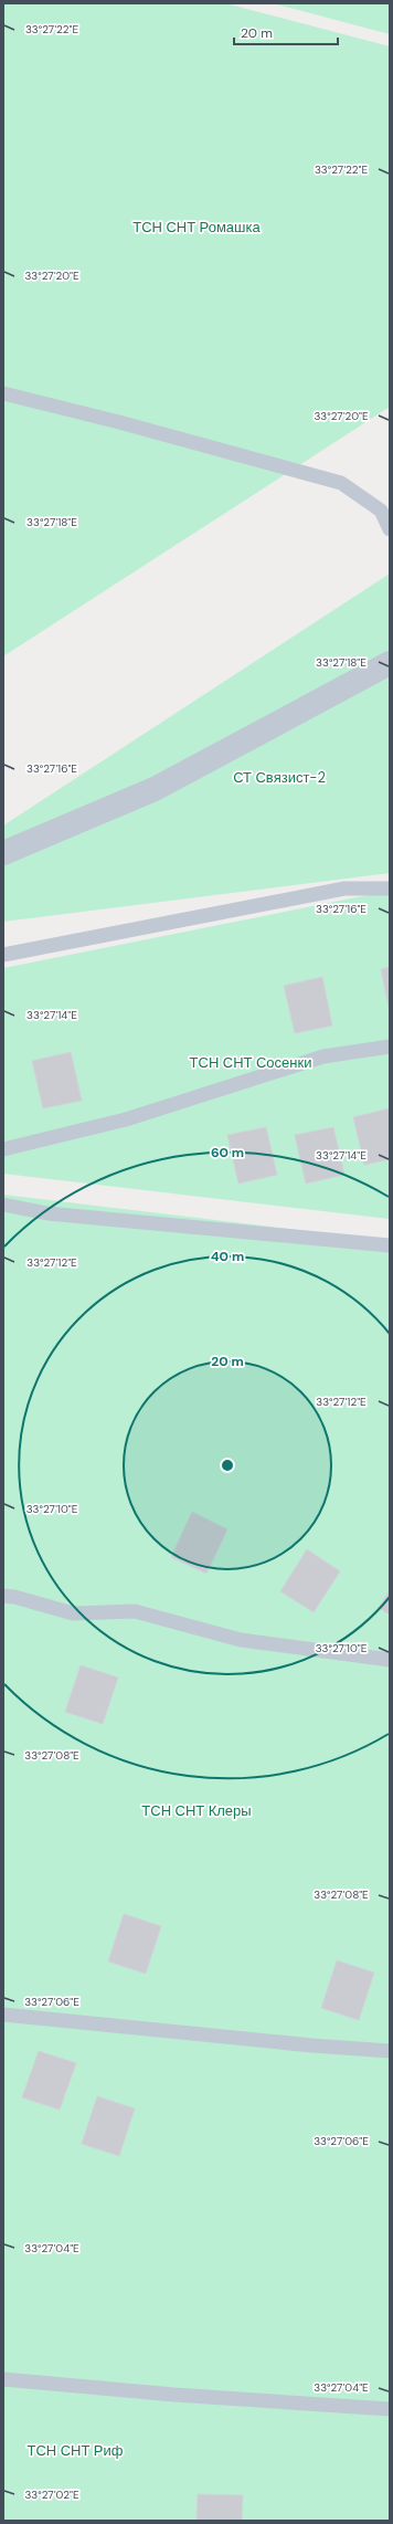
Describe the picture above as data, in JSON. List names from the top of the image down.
{
  "parks": [
    "ТСН СНТ Ромашка",
    "СТ Связист-2",
    "ТСН СНТ Сосенки",
    "ТСН СНТ Клеры",
    "ТСН СНТ Риф"
  ],
  "scale_bar": "20 m",
  "coordinates": [
    "33°27'22\"E",
    "33°27'20\"E",
    "33°27'18\"E",
    "33°27'16\"E",
    "33°27'14\"E",
    "33°27'12\"E",
    "33°27'10\"E",
    "33°27'08\"E",
    "33°27'06\"E",
    "33°27'04\"E",
    "33°27'02\"E"
  ],
  "rings": ["60 m", "40 m", "20 m"]
}
